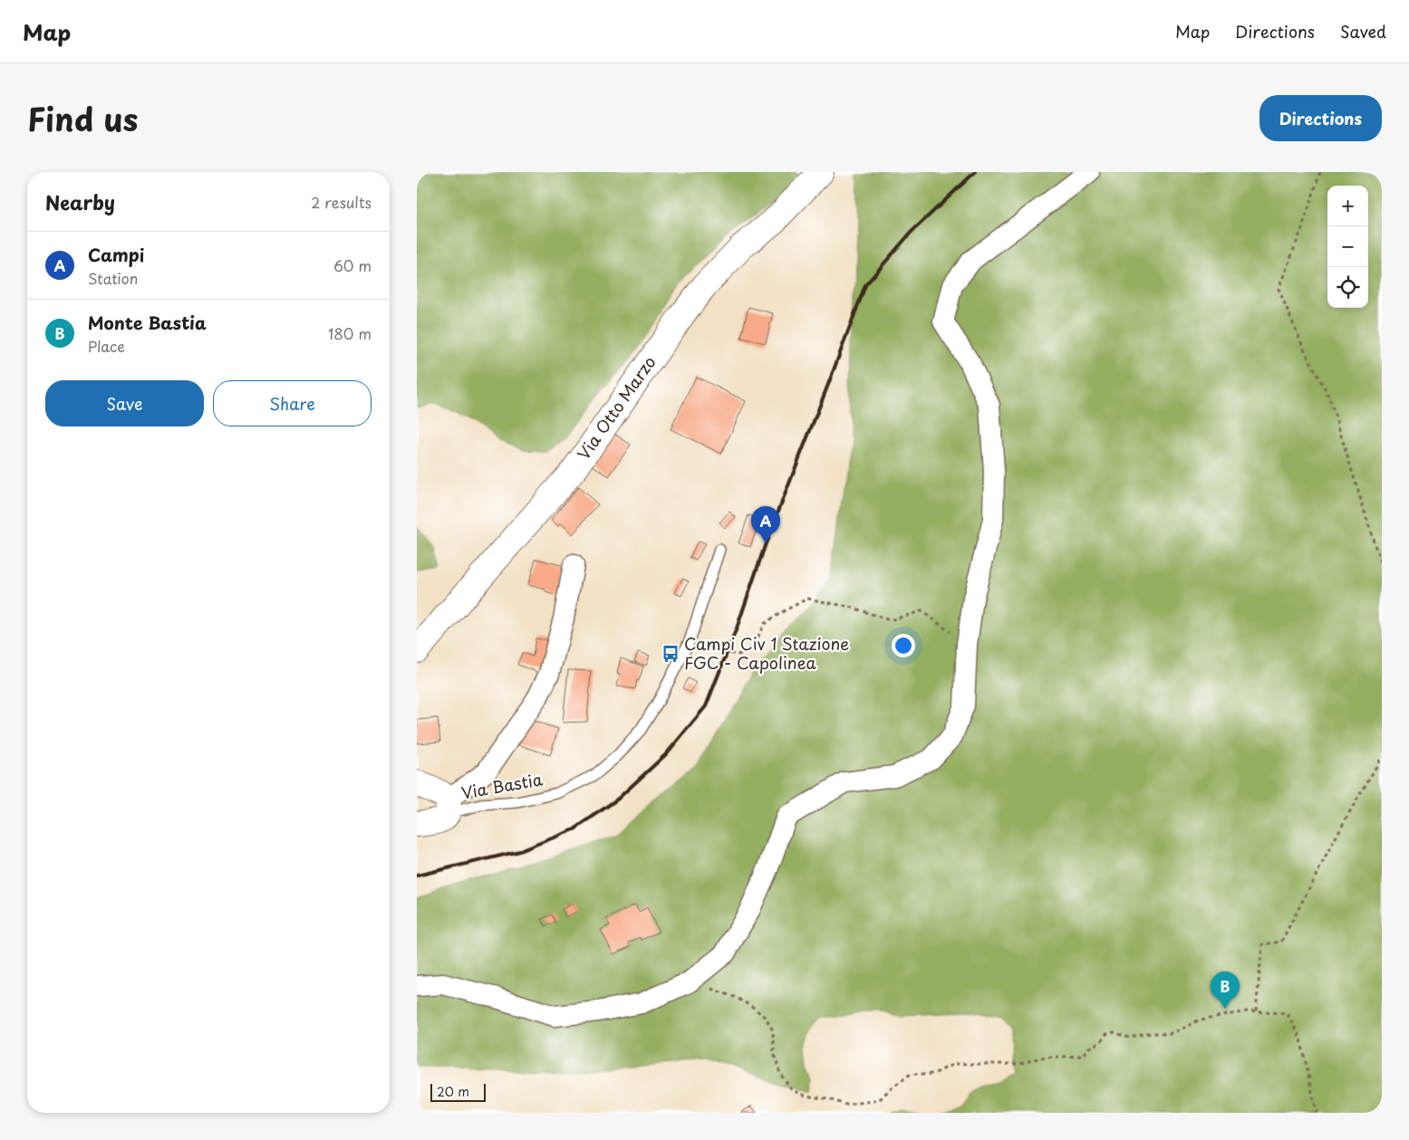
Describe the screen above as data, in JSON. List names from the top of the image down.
{
  "streets": {
    "main road": ["Via Otto Marzo"],
    "lane": ["Via Bastia"]
  },
  "places": {
    "bus stop": ["Campi Civ 1 Stazione FGC - Capolinea"]
  },
  "scale_bar": "20 m",
  "page": {
    "header": "Map",
    "nav": ["Map", "Directions", "Saved"],
    "title": "Find us",
    "buttons": [
      "Directions",
      ["Save", "Share"]
    ],
    "heading": ["Nearby", "2 results"],
    "map_buttons": ["+", "−"],
    "list": [
      {
        "mark": "A",
        "name": "Campi",
        "note": "Station",
        "value": "60 m"
      },
      {
        "mark": "B",
        "name": "Monte Bastia",
        "note": "Place",
        "value": "180 m"
      }
    ],
    "pins": ["A", "B"],
    "scale": "20 m"
  }
}
